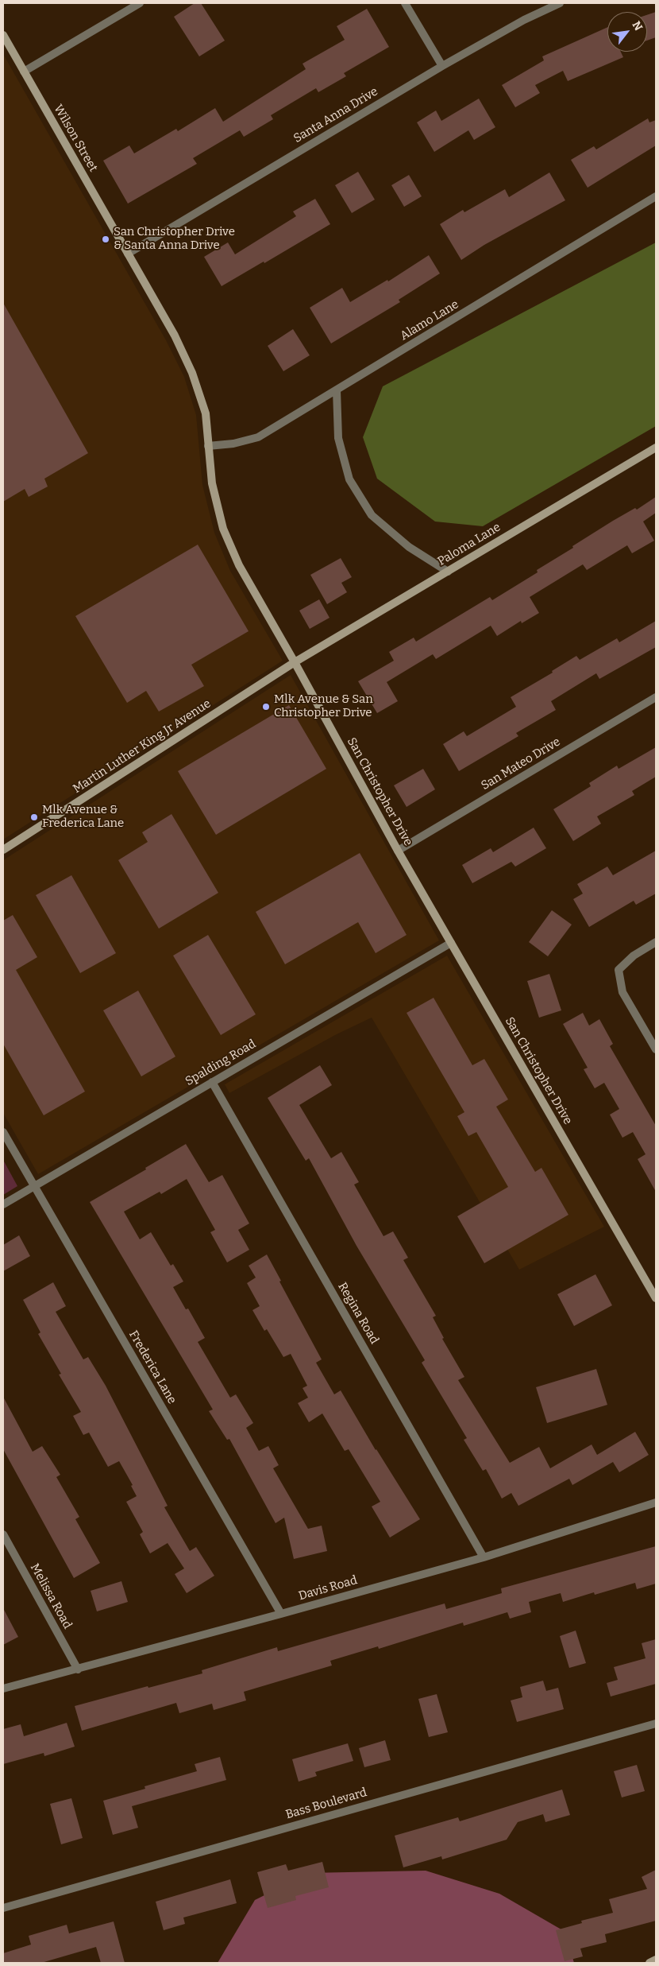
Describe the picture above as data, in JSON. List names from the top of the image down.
{
  "streets": {
    "street": [
      "Santa Anna Drive",
      "Wilson Street",
      "Alamo Lane",
      "Paloma Lane",
      "Martin Luther King Jr Avenue",
      "San Mateo Drive",
      "San Christopher Drive",
      "Spalding Road",
      "Regina Road",
      "Frederica Lane",
      "Davis Road",
      "Melissa Road",
      "Bass Boulevard"
    ]
  },
  "crossings": [
    ["Santa Anna Drive", "Wilson Street"],
    ["Santa Anna Drive", "San Christopher Drive"],
    ["Wilson Street", "San Christopher Drive"],
    ["Alamo Lane", "San Christopher Drive"],
    ["Paloma Lane", "Martin Luther King Jr Avenue"],
    ["Paloma Lane", "San Christopher Drive"],
    ["Martin Luther King Jr Avenue", "San Christopher Drive"],
    ["San Mateo Drive", "San Christopher Drive"],
    ["San Christopher Drive", "Spalding Road"],
    ["Spalding Road", "Regina Road"],
    ["Spalding Road", "Frederica Lane"],
    ["Regina Road", "Davis Road"],
    ["Frederica Lane", "Davis Road"],
    ["Davis Road", "Melissa Road"]
  ],
  "places": ["San Christopher Drive & Santa Anna Drive", "Mlk Avenue & San Christopher Drive", "Mlk Avenue & Frederica Lane"],
  "north": "top right"
}
